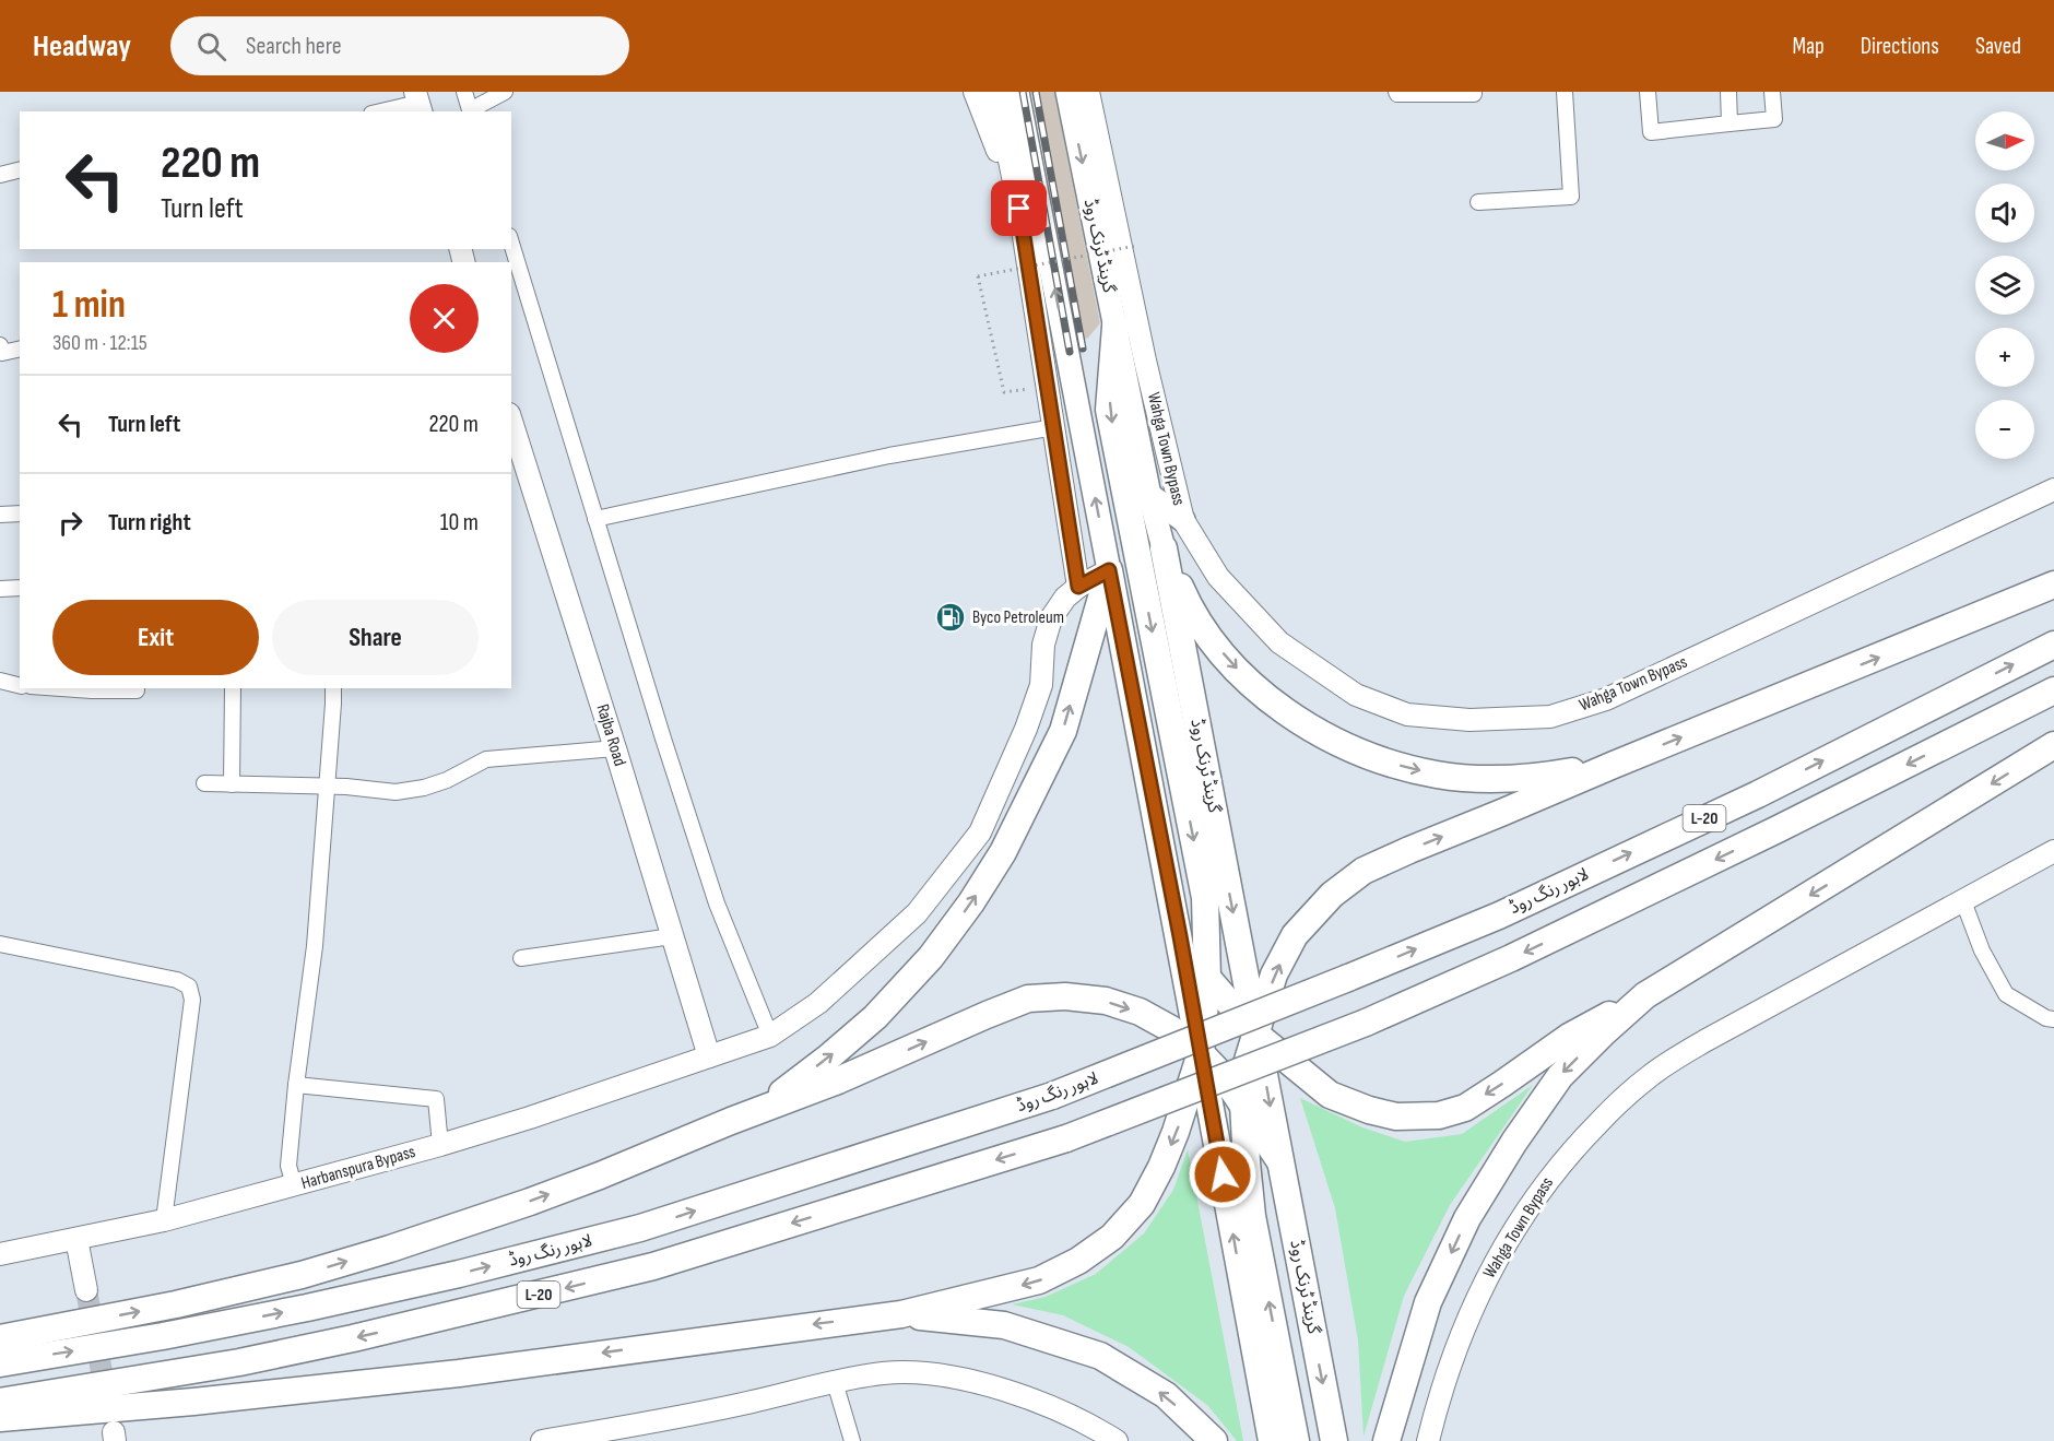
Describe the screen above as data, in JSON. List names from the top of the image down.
{
  "streets": {
    "highway": ["گرینڈ ٹرنک روڈ", "L-20", "لاہور رنگ روڈ"],
    "street": ["Wahga Town Bypass", "Rajba Road", "Harbanspura Bypass"]
  },
  "crossings": [
    ["Rajba Road", "Harbanspura Bypass"]
  ],
  "one_way": ["گرینڈ ٹرنک روڈ"],
  "places": {
    "fuel station": ["Byco Petroleum"]
  },
  "north": "right",
  "page": {
    "header": "Headway",
    "search": "Search here",
    "nav": ["Map", "Directions", "Saved"],
    "map_buttons": ["+", "−"],
    "turn": ["220 m", "Turn left"],
    "heading": ["1 min", "360 m · 12:15"],
    "list": [
      {
        "name": "Turn left",
        "value": "220 m"
      },
      {
        "name": "Turn right",
        "value": "10 m"
      }
    ],
    "buttons": ["Exit", "Share"]
  }
}
